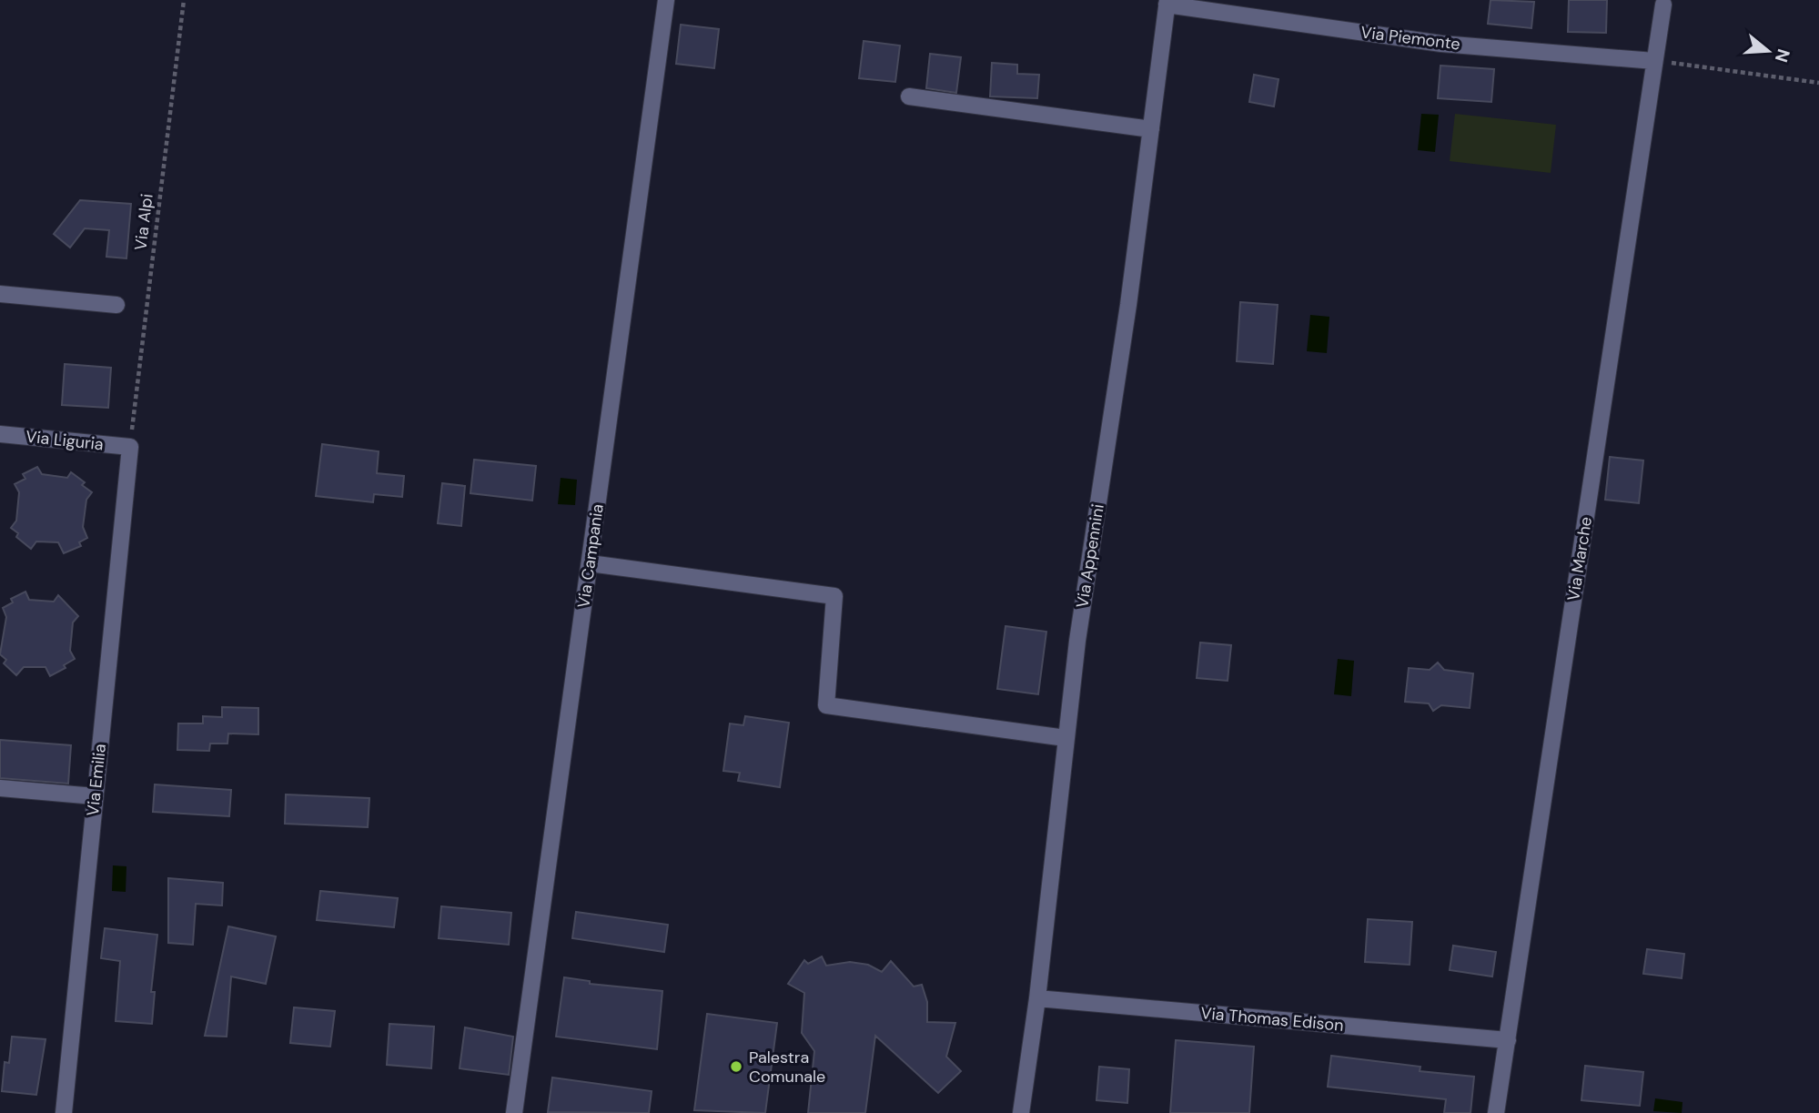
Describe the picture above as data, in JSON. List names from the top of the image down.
{
  "streets": {
    "street": [
      "Via Piemonte",
      "Via Liguria",
      "Via Campania",
      "Via Appennini",
      "Via Marche",
      "Via Emilia",
      "Via Thomas Edison"
    ],
    "path": ["Via Alpi"]
  },
  "crossings": [
    ["Via Piemonte", "Via Appennini"],
    ["Via Piemonte", "Via Marche"],
    ["Via Alpi", "Via Liguria"],
    ["Via Alpi", "Via Emilia"],
    ["Via Liguria", "Via Emilia"],
    ["Via Appennini", "Via Thomas Edison"],
    ["Via Marche", "Via Thomas Edison"]
  ],
  "places": ["Palestra Comunale"],
  "north": "right"
}
